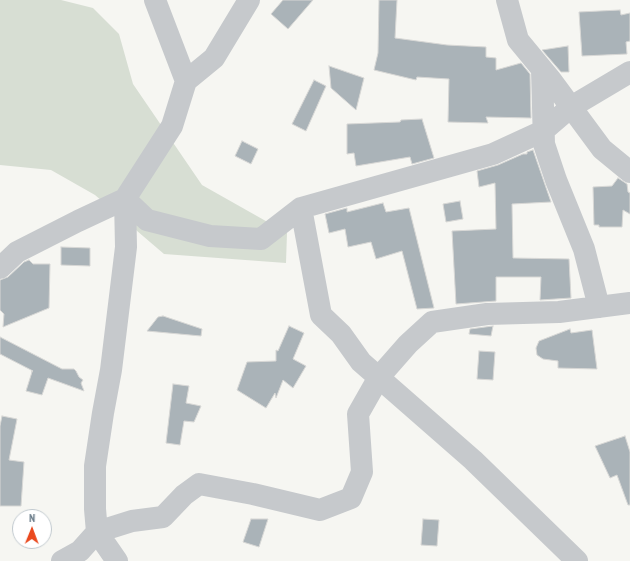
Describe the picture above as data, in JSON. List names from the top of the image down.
{
  "north": "top"
}
